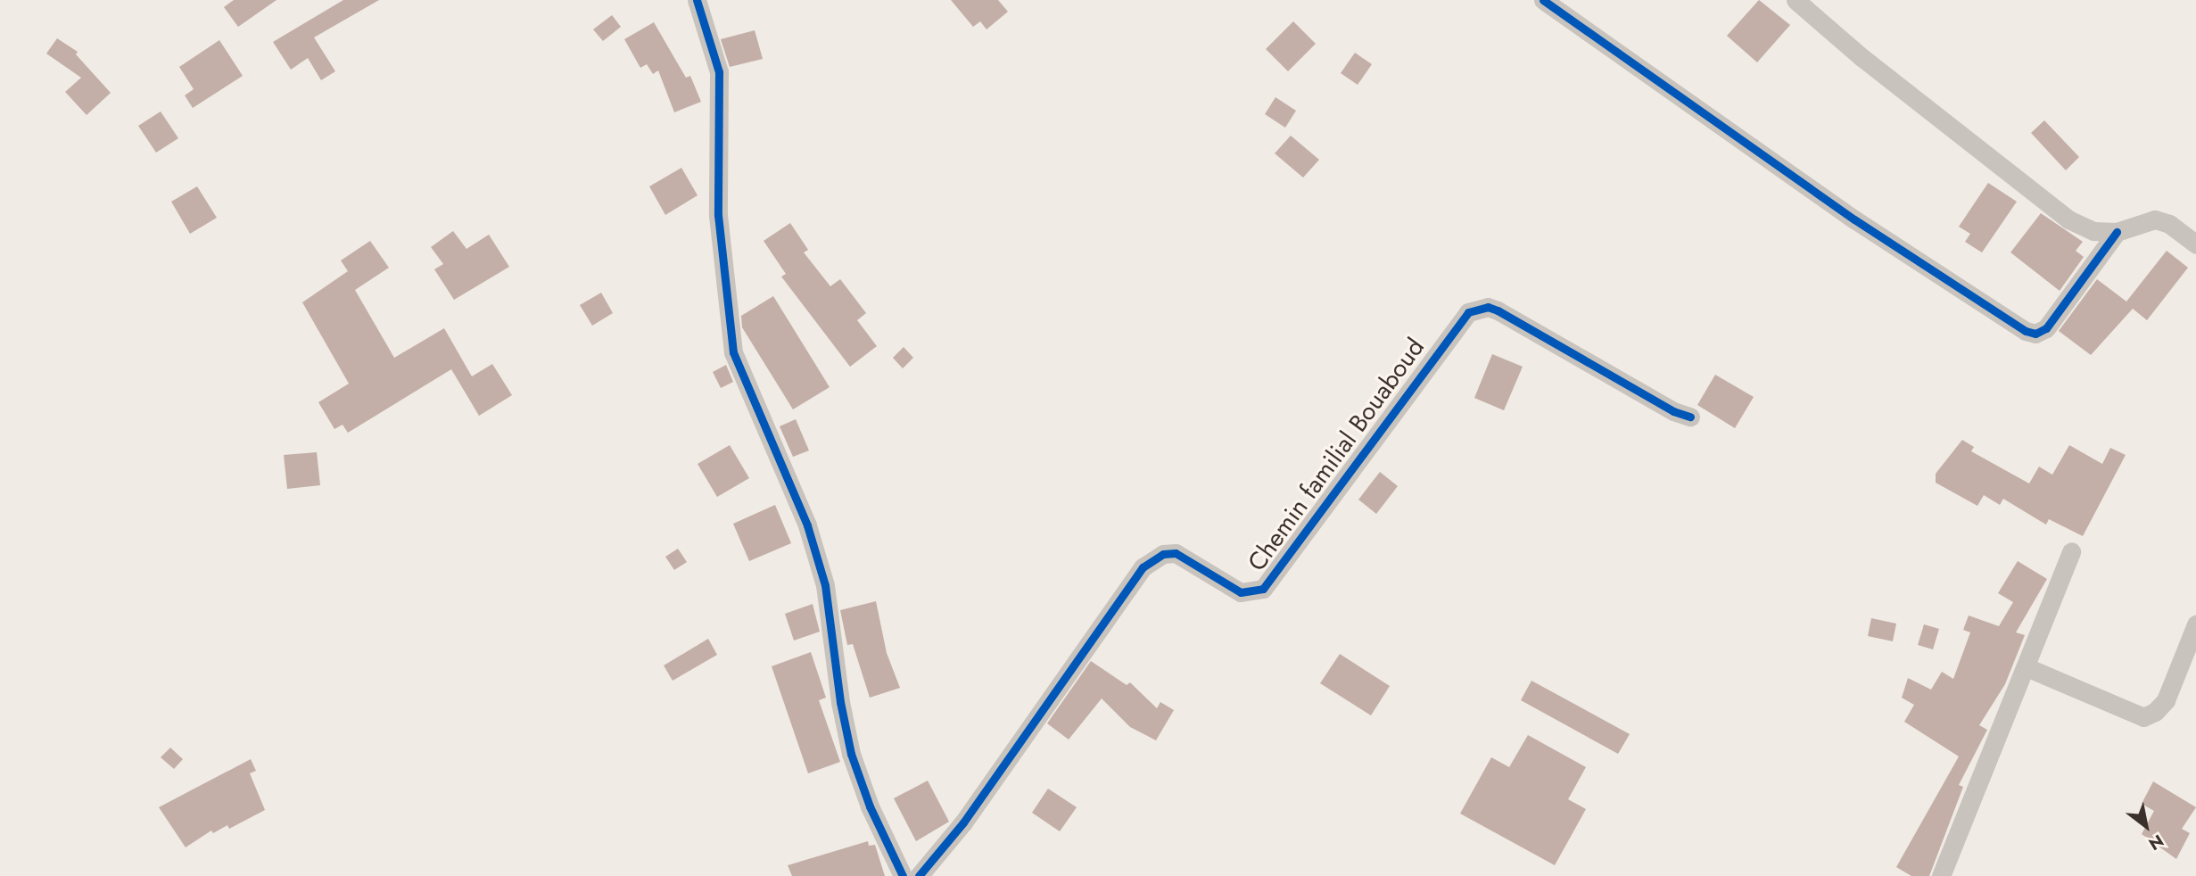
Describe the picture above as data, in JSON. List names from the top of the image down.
{
  "streets": {
    "street": ["Chemin familial Bouaboud"]
  },
  "north": "bottom right"
}
